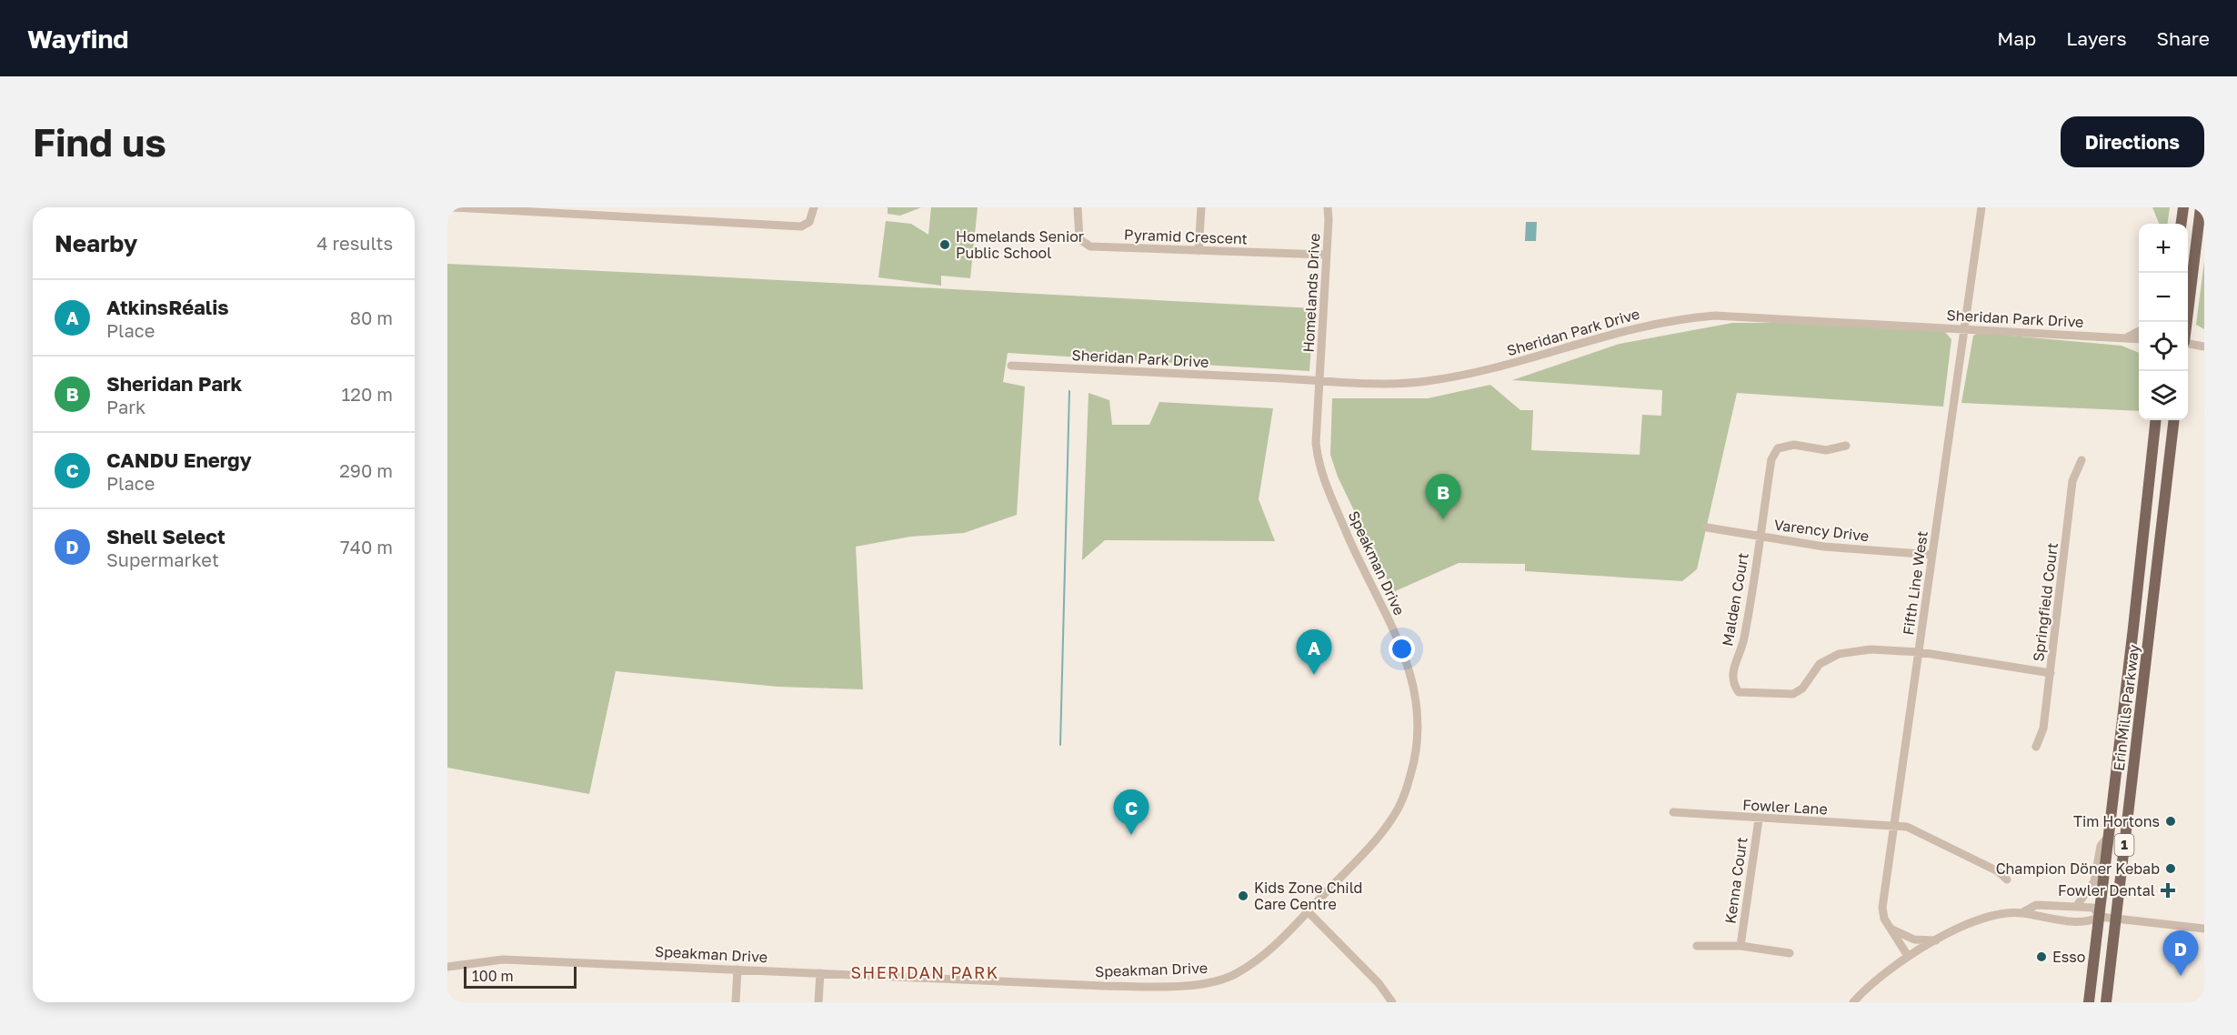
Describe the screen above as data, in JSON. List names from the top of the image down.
{
  "streets": {
    "main road": ["Erin Mills Parkway", "1"],
    "street": [
      "Pyramid Crescent",
      "Homelands Drive",
      "Sheridan Park Drive",
      "Varency Drive",
      "Speakman Drive",
      "Fifth Line West",
      "Malden Court",
      "Springfield Court",
      "Fowler Lane",
      "Kenna Court"
    ]
  },
  "crossings": [
    ["Pyramid Crescent", "Homelands Drive"],
    ["Homelands Drive", "Sheridan Park Drive"],
    ["Homelands Drive", "Speakman Drive"],
    ["Sheridan Park Drive", "Speakman Drive"],
    ["Sheridan Park Drive", "Fifth Line West"],
    ["Varency Drive", "Fifth Line West"],
    ["Varency Drive", "Malden Court"],
    ["Fifth Line West", "Malden Court"],
    ["Fifth Line West", "Fowler Lane"],
    ["Fowler Lane", "Kenna Court"]
  ],
  "districts": ["SHERIDAN PARK"],
  "places": {
    "other": [
      "Homelands Senior Public School",
      "Tim Hortons",
      "Champion Döner Kebab",
      "Kids Zone Child Care Centre",
      "Esso"
    ],
    "health": ["Fowler Dental"]
  },
  "scale_bar": "100 m",
  "page": {
    "header": "Wayfind",
    "nav": ["Map", "Layers", "Share"],
    "buttons": "Directions",
    "title": "Find us",
    "heading": ["Nearby", "4 results"],
    "map_buttons": ["+", "−"],
    "list": [
      {
        "mark": "A",
        "name": "AtkinsRéalis",
        "note": "Place",
        "value": "80 m"
      },
      {
        "mark": "B",
        "name": "Sheridan Park",
        "note": "Park",
        "value": "120 m"
      },
      {
        "mark": "C",
        "name": "CANDU Energy",
        "note": "Place",
        "value": "290 m"
      },
      {
        "mark": "D",
        "name": "Shell Select",
        "note": "Supermarket",
        "value": "740 m"
      }
    ],
    "pins": [
      "B",
      "A",
      "C",
      "D"
    ],
    "scale": "100 m"
  }
}
